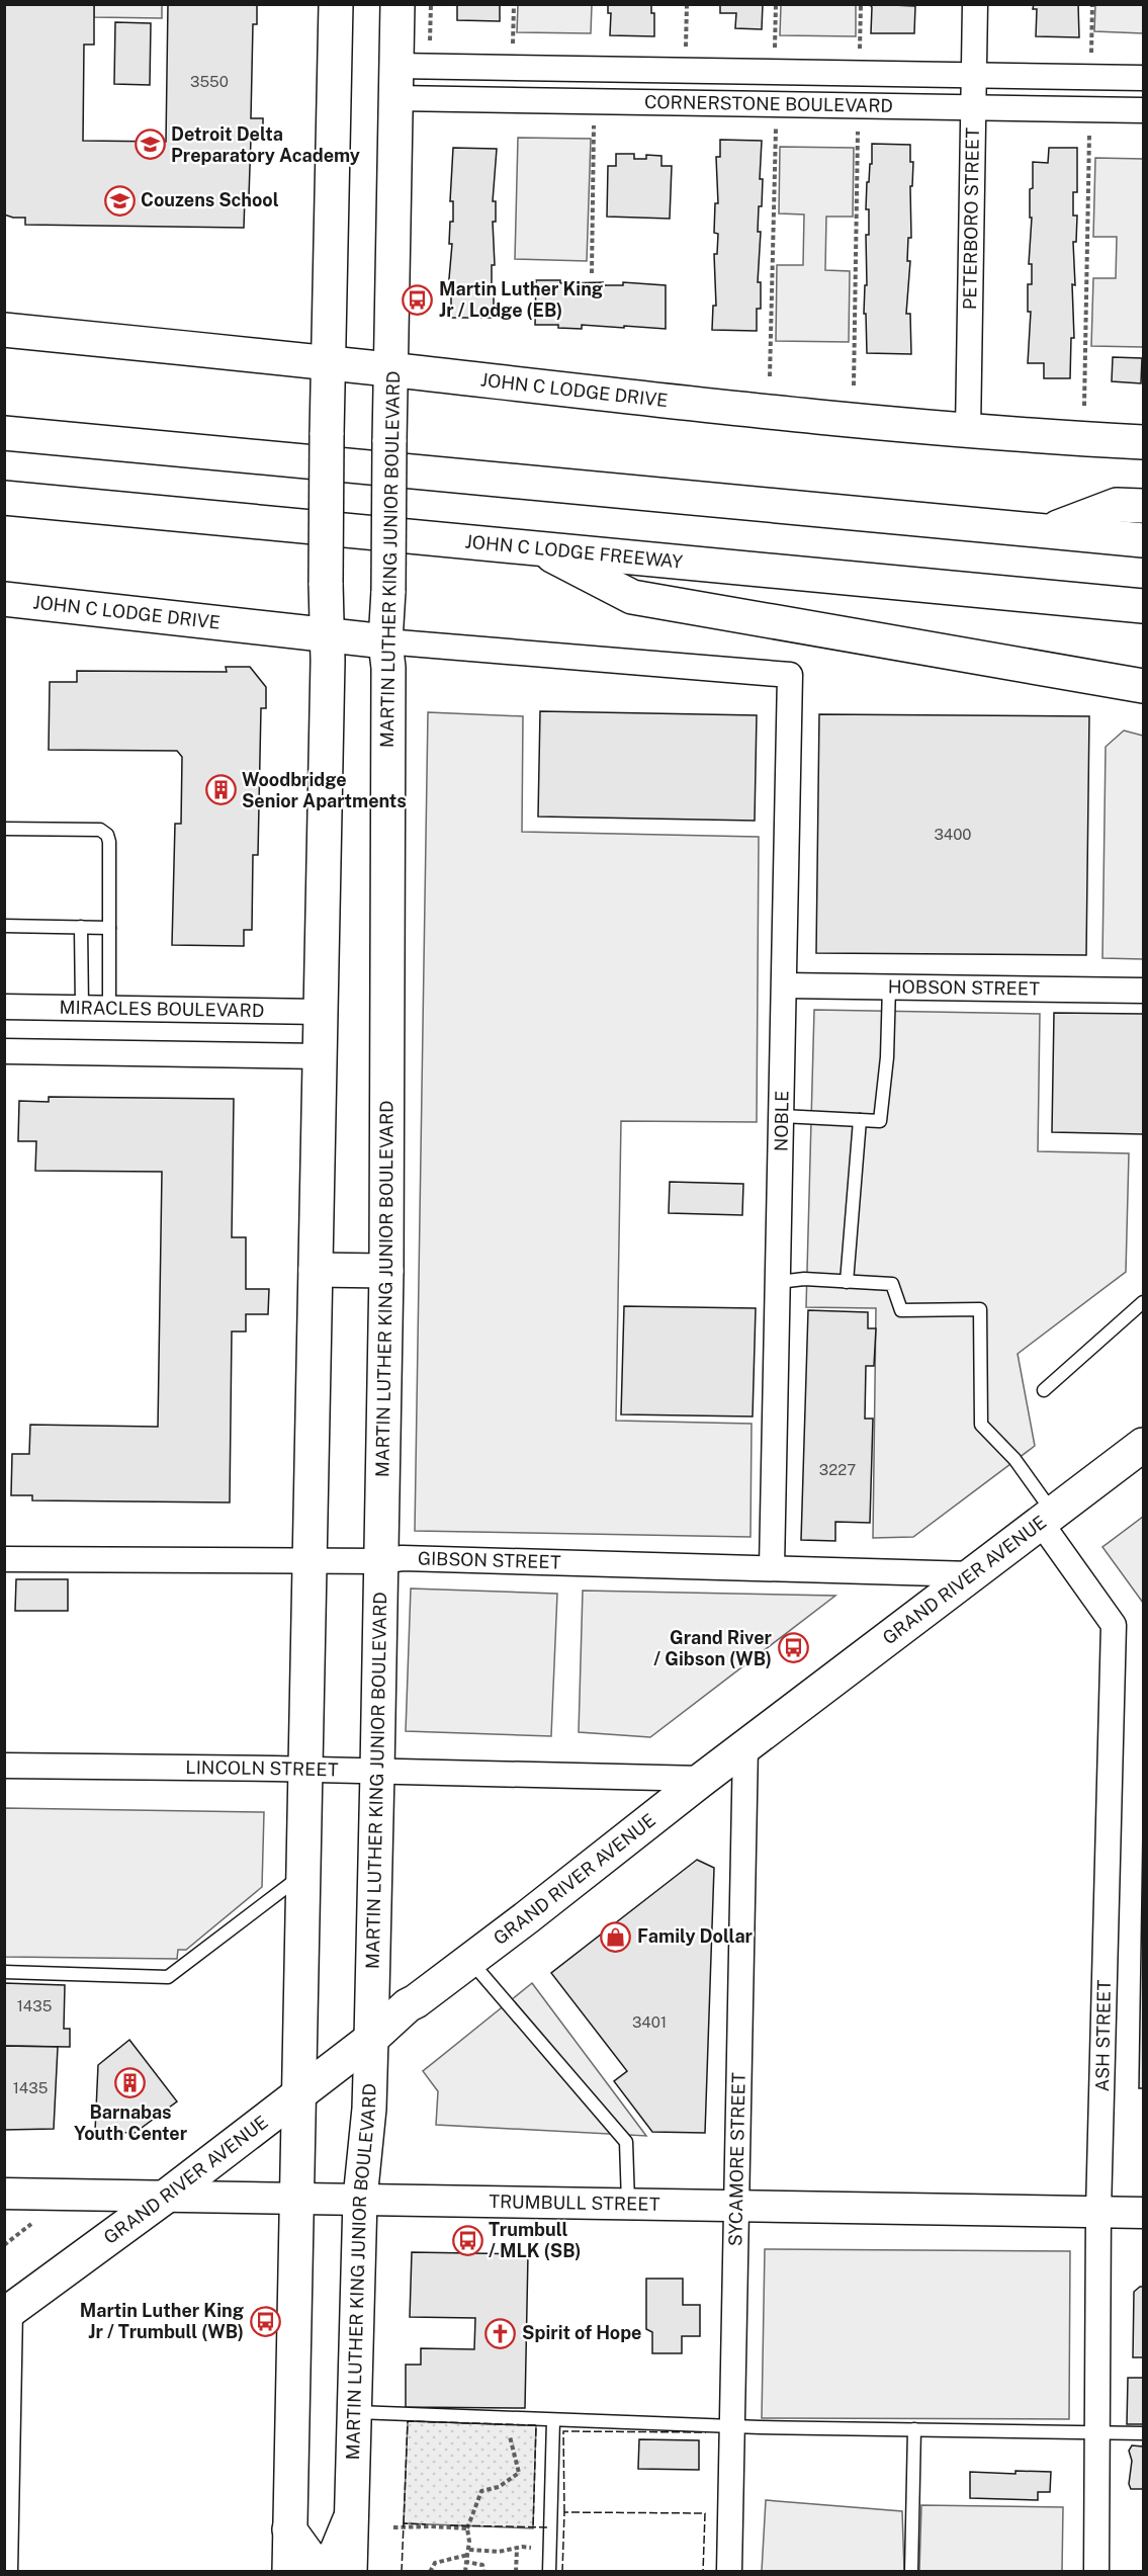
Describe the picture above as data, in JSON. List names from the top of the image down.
{
  "streets": {
    "main road": [
      "JOHN C LODGE DRIVE",
      "JOHN C LODGE FREEWAY",
      "MARTIN LUTHER KING JUNIOR BOULEVARD",
      "GRAND RIVER AVENUE"
    ],
    "street": [
      "CORNERSTONE BOULEVARD",
      "PETERBORO STREET",
      "HOBSON STREET",
      "MIRACLES BOULEVARD",
      "NOBLE",
      "GIBSON STREET",
      "LINCOLN STREET",
      "ASH STREET",
      "SYCAMORE STREET",
      "TRUMBULL STREET"
    ]
  },
  "crossings": [
    ["CORNERSTONE BOULEVARD", "PETERBORO STREET"],
    ["CORNERSTONE BOULEVARD", "MARTIN LUTHER KING JUNIOR BOULEVARD"],
    ["PETERBORO STREET", "JOHN C LODGE DRIVE"],
    ["JOHN C LODGE DRIVE", "MARTIN LUTHER KING JUNIOR BOULEVARD"],
    ["JOHN C LODGE DRIVE", "NOBLE"],
    ["MARTIN LUTHER KING JUNIOR BOULEVARD", "GIBSON STREET"],
    ["MARTIN LUTHER KING JUNIOR BOULEVARD", "GRAND RIVER AVENUE"],
    ["MARTIN LUTHER KING JUNIOR BOULEVARD", "LINCOLN STREET"],
    ["MARTIN LUTHER KING JUNIOR BOULEVARD", "TRUMBULL STREET"],
    ["HOBSON STREET", "NOBLE"],
    ["NOBLE", "GIBSON STREET"],
    ["GIBSON STREET", "GRAND RIVER AVENUE"],
    ["GRAND RIVER AVENUE", "LINCOLN STREET"],
    ["GRAND RIVER AVENUE", "ASH STREET"],
    ["GRAND RIVER AVENUE", "SYCAMORE STREET"],
    ["GRAND RIVER AVENUE", "TRUMBULL STREET"],
    ["ASH STREET", "TRUMBULL STREET"],
    ["SYCAMORE STREET", "TRUMBULL STREET"]
  ],
  "places": {
    "school or university": ["Detroit Delta Preparatory Academy", "Couzens School"],
    "bus stop": [
      "Martin Luther King Jr / Lodge (EB)",
      "Grand River / Gibson (WB)",
      "Trumbull / MLK (SB)",
      "Martin Luther King Jr / Trumbull (WB)"
    ],
    "building": ["Woodbridge Senior Apartments", "Barnabas Youth Center"],
    "shop": ["Family Dollar"],
    "church": ["Spirit of Hope"]
  },
  "house_numbers": [
    "3550",
    "3400",
    "3227",
    "1435",
    "3401",
    "1435"
  ]
}
